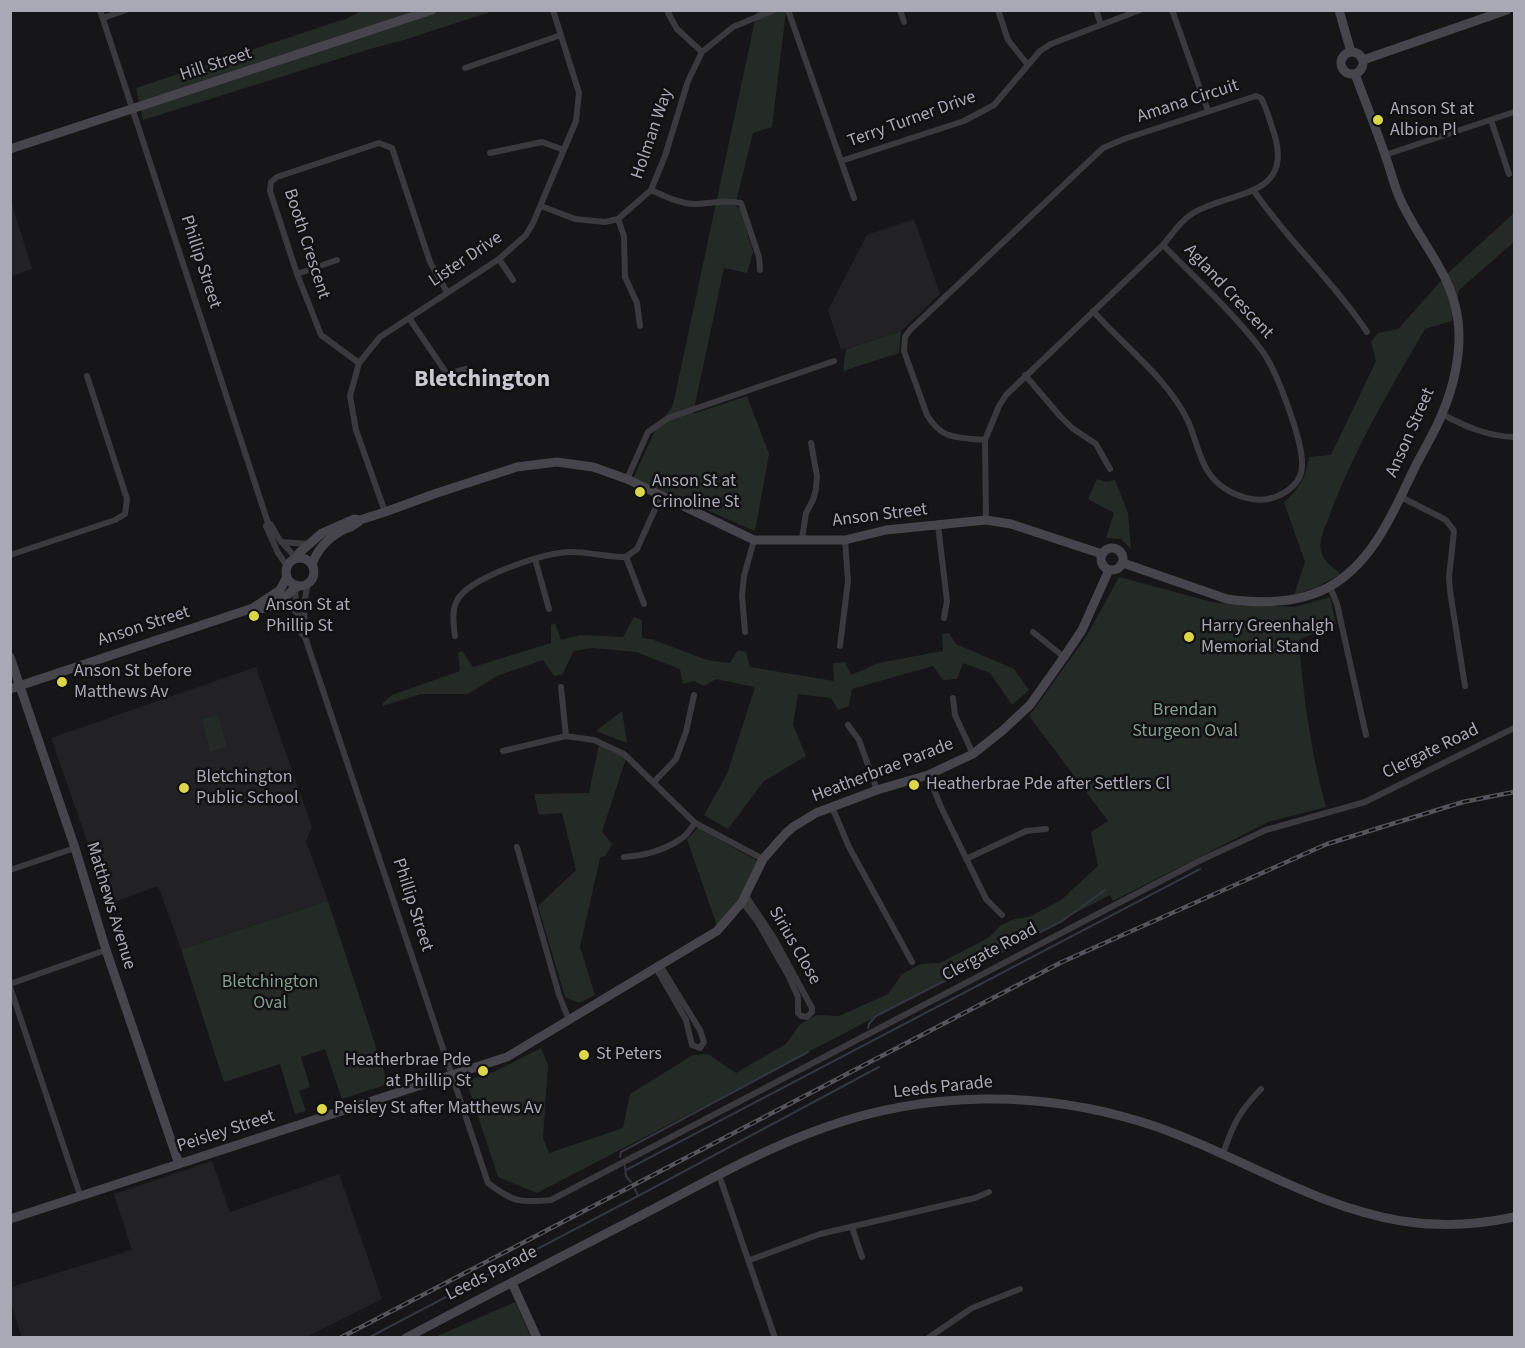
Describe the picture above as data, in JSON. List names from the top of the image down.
{
  "streets": {
    "street": [
      "Hill Street",
      "Amana Circuit",
      "Terry Turner Drive",
      "Holman Way",
      "Booth Crescent",
      "Lister Drive",
      "Phillip Street",
      "Agland Crescent",
      "Anson Street",
      "Clergate Road",
      "Heatherbrae Parade",
      "Matthews Avenue",
      "Sirius Close",
      "Leeds Parade",
      "Peisley Street"
    ]
  },
  "crossings": [
    ["Hill Street", "Phillip Street"],
    ["Amana Circuit", "Agland Crescent"],
    ["Amana Circuit", "Anson Street"],
    ["Booth Crescent", "Lister Drive"],
    ["Lister Drive", "Anson Street"],
    ["Phillip Street", "Anson Street"],
    ["Phillip Street", "Clergate Road"],
    ["Phillip Street", "Heatherbrae Parade"],
    ["Phillip Street", "Peisley Street"],
    ["Anson Street", "Heatherbrae Parade"],
    ["Anson Street", "Matthews Avenue"],
    ["Heatherbrae Parade", "Sirius Close"],
    ["Heatherbrae Parade", "Peisley Street"],
    ["Matthews Avenue", "Peisley Street"]
  ],
  "districts": ["Bletchington"],
  "parks": ["Brendan Sturgeon Oval", "Bletchington Oval"],
  "places": [
    "Anson St at Albion Pl",
    "Anson St at Crinoline St",
    "Anson St at Phillip St",
    "Harry Greenhalgh Memorial Stand",
    "Anson St before Matthews Av",
    "Heatherbrae Pde after Settlers Cl",
    "Bletchington Public School",
    "St Peters",
    "Heatherbrae Pde at Phillip St",
    "Peisley St after Matthews Av"
  ]
}
